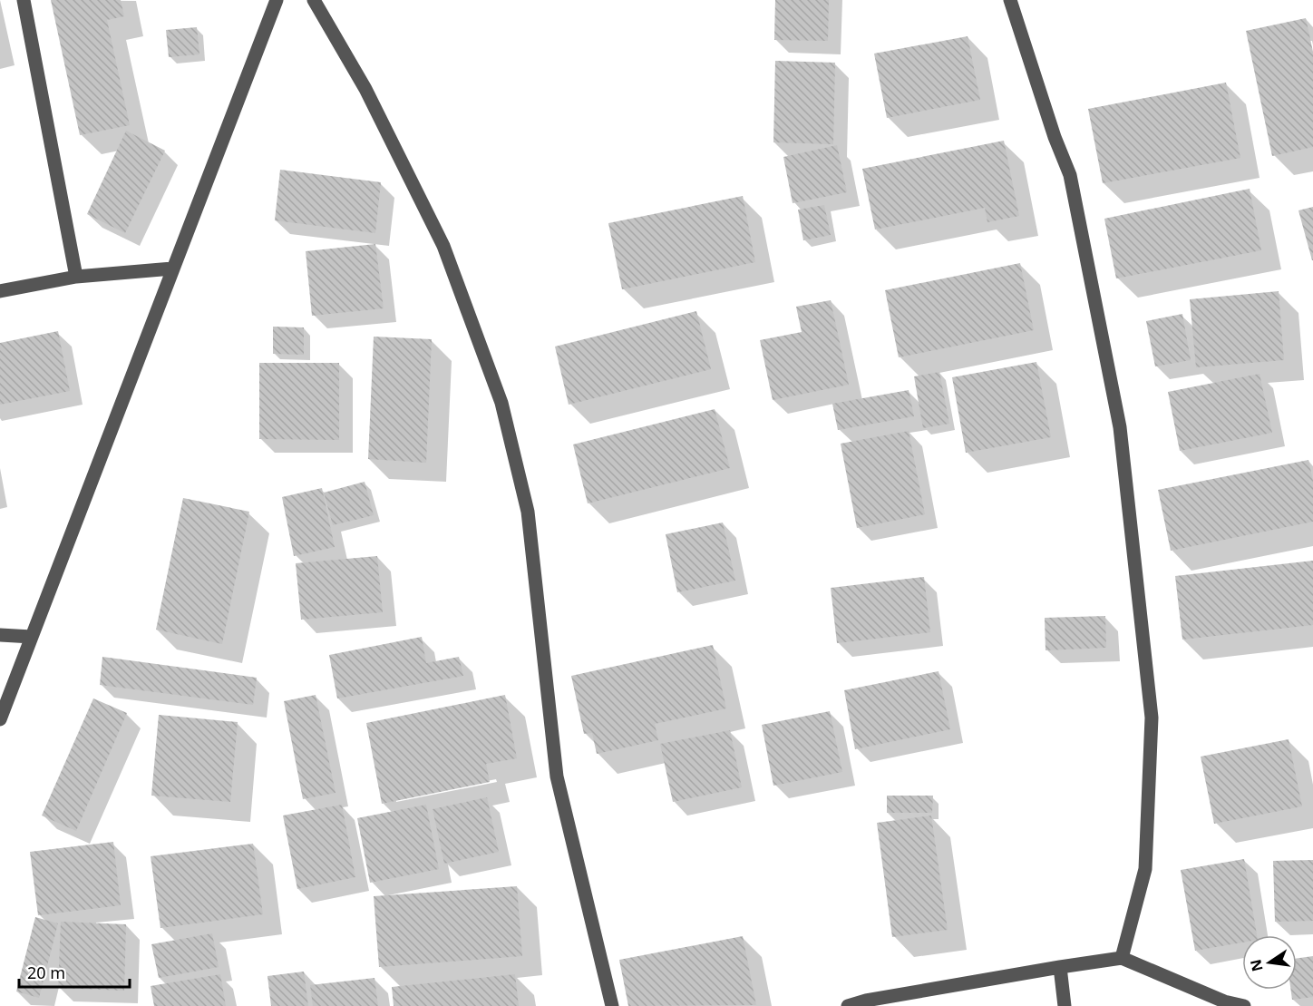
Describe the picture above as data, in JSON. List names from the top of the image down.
{
  "scale_bar": "20 m",
  "north": "left"
}
